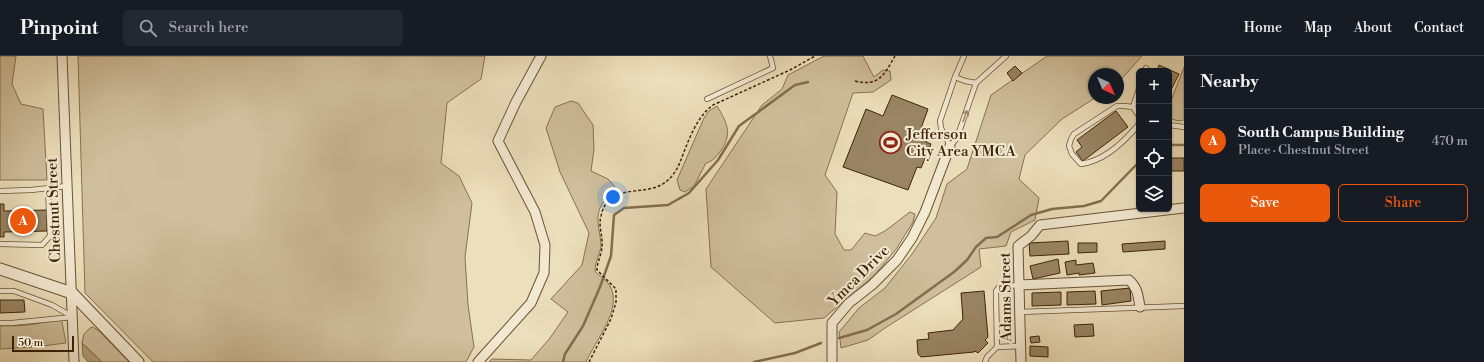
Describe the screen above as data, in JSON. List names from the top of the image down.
{
  "streets": {
    "street": ["Chestnut Street", "Ymca Drive", "Adams Street"]
  },
  "places": {
    "sports": ["Jefferson City Area YMCA"]
  },
  "scale_bar": "50 m",
  "north": "bottom right",
  "page": {
    "header": "Pinpoint",
    "search": "Search here",
    "nav": [
      "Home",
      "Map",
      "About",
      "Contact"
    ],
    "heading": "Nearby",
    "map_buttons": ["+", "−"],
    "list": [
      {
        "mark": "A",
        "name": "South Campus Building",
        "note": "Place · Chestnut Street",
        "value": "470 m"
      }
    ],
    "buttons": ["Save", "Share"],
    "pins": "A",
    "scale": "50 m"
  }
}
